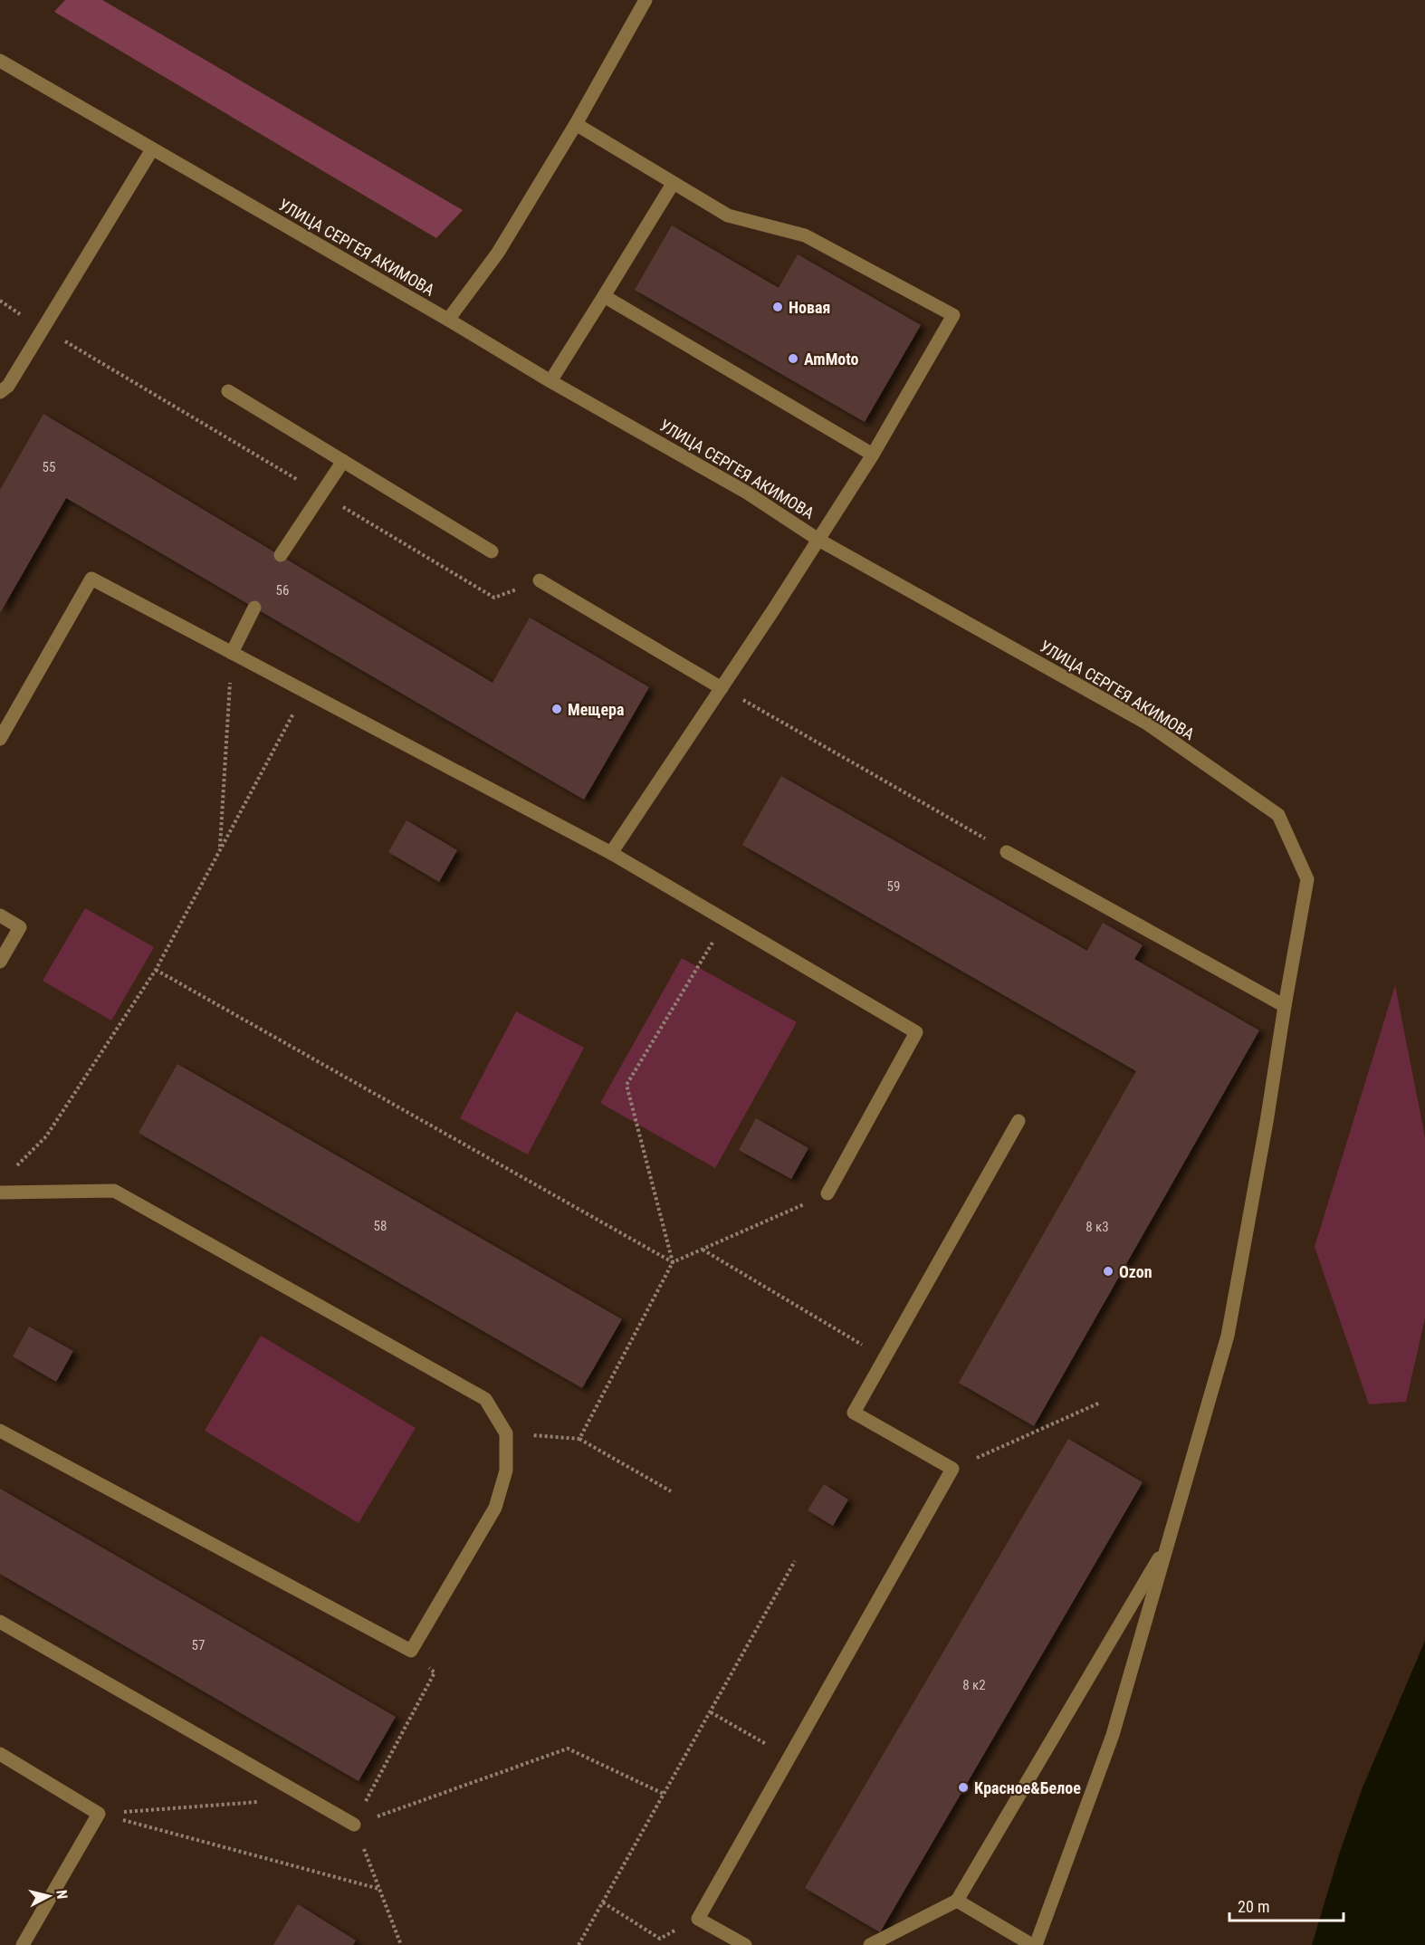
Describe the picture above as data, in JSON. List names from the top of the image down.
{
  "streets": {
    "street": ["УЛИЦА СЕРГЕЯ АКИМОВА"]
  },
  "places": [
    "Новая",
    "AmMoto",
    "Мещера",
    "Ozon",
    "Красное&Белое"
  ],
  "house_numbers": [
    "55",
    "56",
    "59",
    "58",
    "8 к3",
    "57",
    "8 к2"
  ],
  "scale_bar": "20 m",
  "north": "right"
}
